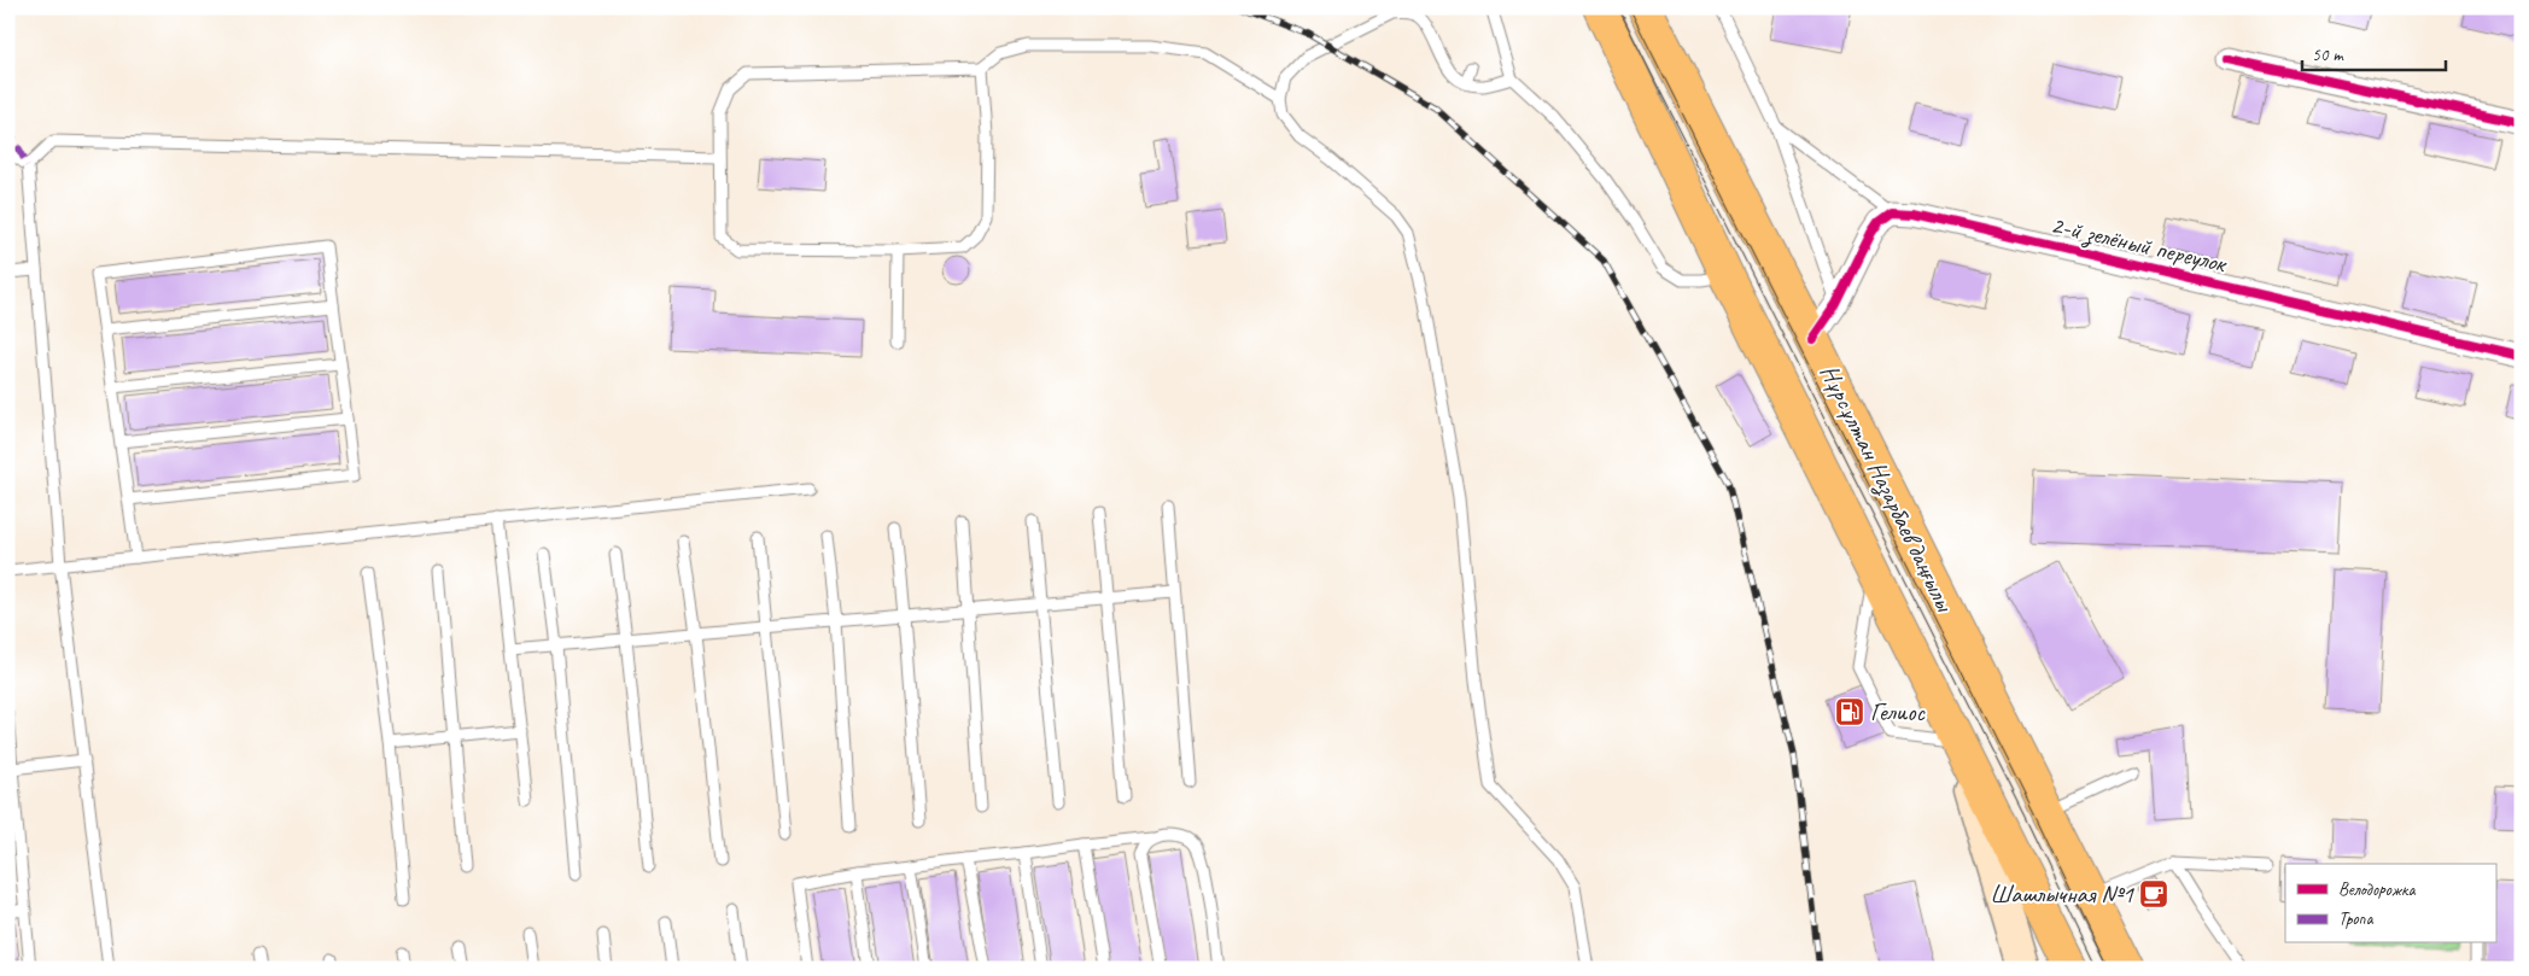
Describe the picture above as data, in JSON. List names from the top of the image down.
{
  "streets": {
    "main road": ["Нұрсұлтан Назарбаев даңғылы"],
    "street": ["2-й зелёный переулок"]
  },
  "places": {
    "fuel station": ["Гелиос"],
    "cafe": ["Шашлычная №1"]
  },
  "legend": ["Велодорожка", "Тропа"],
  "scale_bar": "50 m"
}
